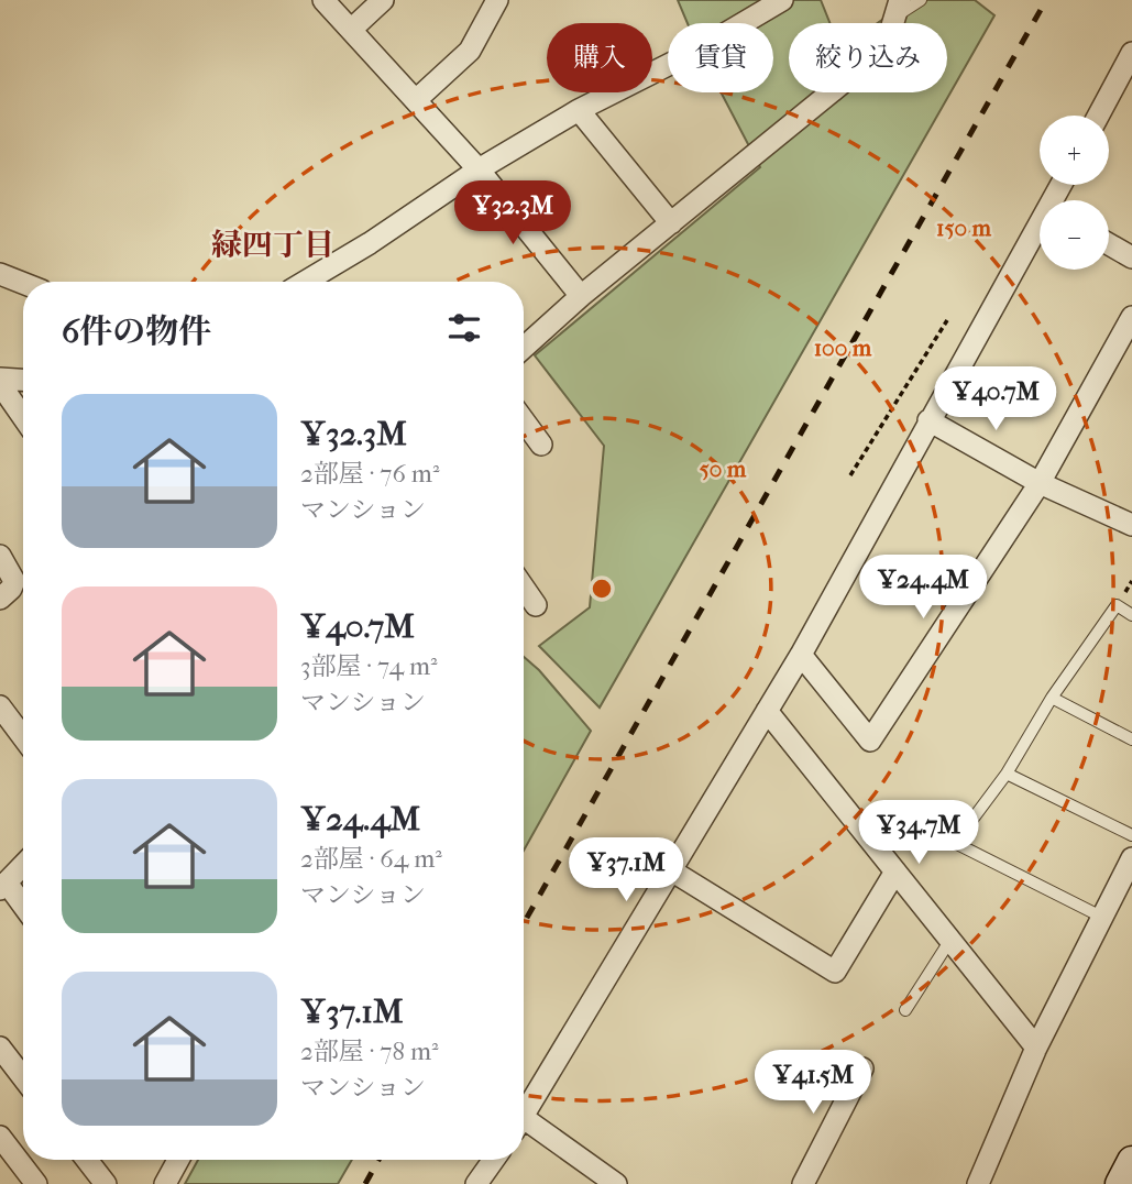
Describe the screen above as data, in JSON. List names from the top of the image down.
{
  "districts": ["緑四丁目"],
  "page": {
    "chip": ["購入", "賃貸", "絞り込み"],
    "map_buttons": ["+", "−"],
    "price": [
      "¥32.3M",
      "¥40.7M",
      "¥24.4M",
      "¥34.7M",
      "¥37.1M",
      "¥41.5M"
    ],
    "heading": "6件の物件",
    "list": [
      {
        "name": "¥32.3M",
        "note": "2部屋 · 76 m² · マンション"
      },
      {
        "name": "¥40.7M",
        "note": "3部屋 · 74 m² · マンション"
      },
      {
        "name": "¥24.4M",
        "note": "2部屋 · 64 m² · マンション"
      },
      {
        "name": "¥37.1M",
        "note": "2部屋 · 78 m² · マンション"
      }
    ]
  },
  "rings": ["150 m", "100 m", "50 m"]
}
